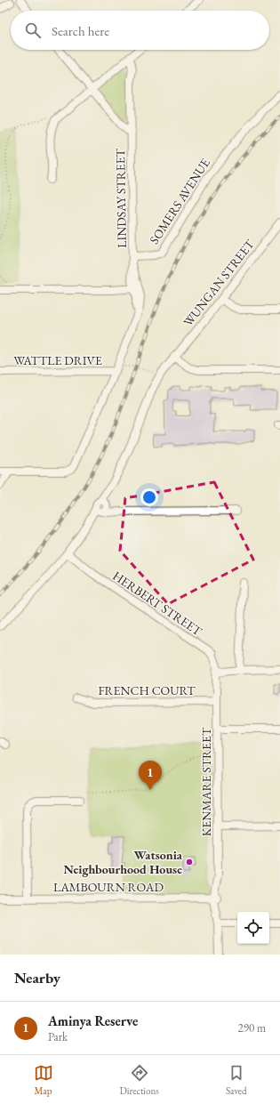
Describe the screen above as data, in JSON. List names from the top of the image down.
{
  "streets": {
    "street": [
      "LINDSAY STREET",
      "SOMERS AVENUE",
      "WUNGAN STREET",
      "WATTLE DRIVE",
      "HERBERT STREET",
      "FRENCH COURT",
      "KENMARE STREET",
      "LAMBOURN ROAD"
    ]
  },
  "crossings": [
    ["LINDSAY STREET", "SOMERS AVENUE"],
    ["LINDSAY STREET", "WATTLE DRIVE"],
    ["WUNGAN STREET", "HERBERT STREET"],
    ["HERBERT STREET", "KENMARE STREET"],
    ["FRENCH COURT", "KENMARE STREET"],
    ["KENMARE STREET", "LAMBOURN ROAD"]
  ],
  "places": ["Watsonia Neighbourhood House"],
  "page": {
    "search": "Search here",
    "pins": "1",
    "heading": "Nearby",
    "list": [
      {
        "mark": "1",
        "name": "Aminya Reserve",
        "note": "Park",
        "value": "290 m"
      }
    ],
    "nav": ["Map", "Directions", "Saved"]
  }
}
